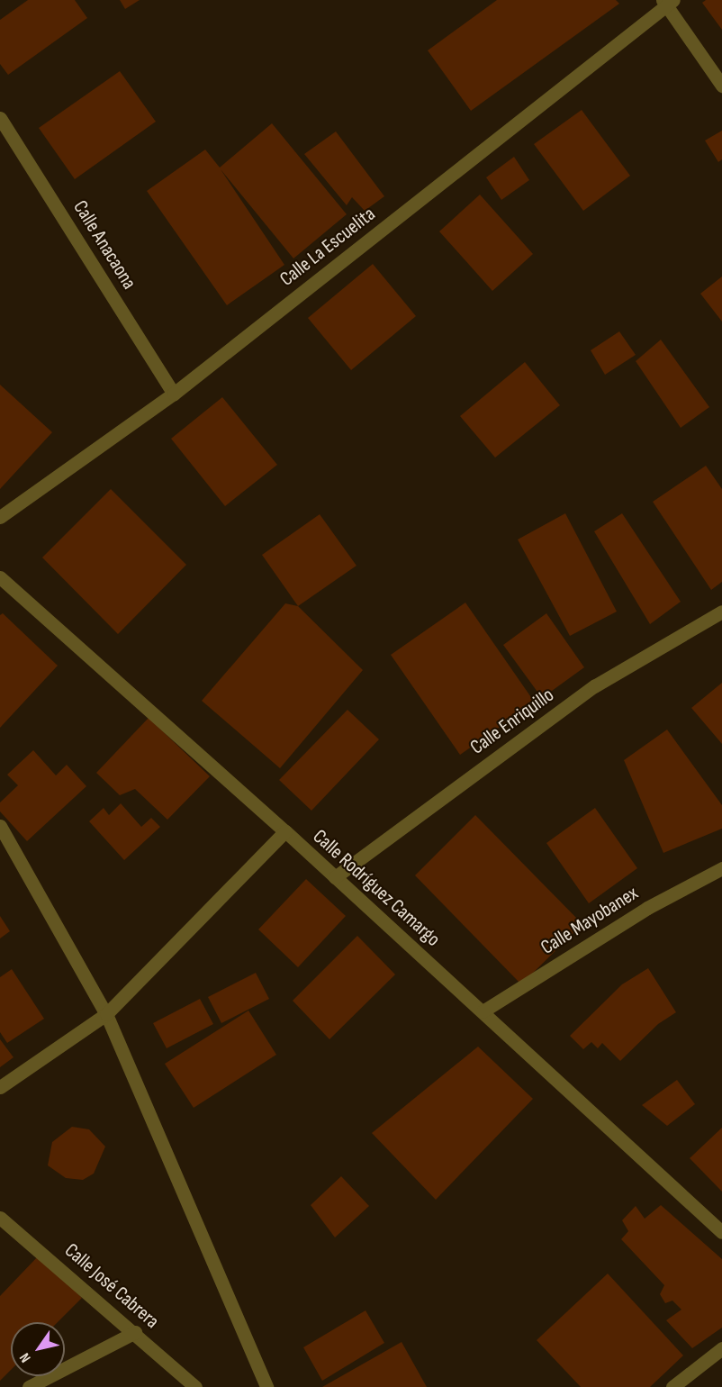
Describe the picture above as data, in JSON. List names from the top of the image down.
{
  "streets": {
    "street": [
      "Calle Anacaona",
      "Calle La Escuelita",
      "Calle Enriquillo",
      "Calle Rodríguez Camargo",
      "Calle Mayobanex",
      "Calle José Cabrera"
    ]
  },
  "crossings": [
    ["Calle Anacaona", "Calle La Escuelita"],
    ["Calle Enriquillo", "Calle Rodríguez Camargo"],
    ["Calle Rodríguez Camargo", "Calle Mayobanex"]
  ],
  "north": "bottom left"
}
